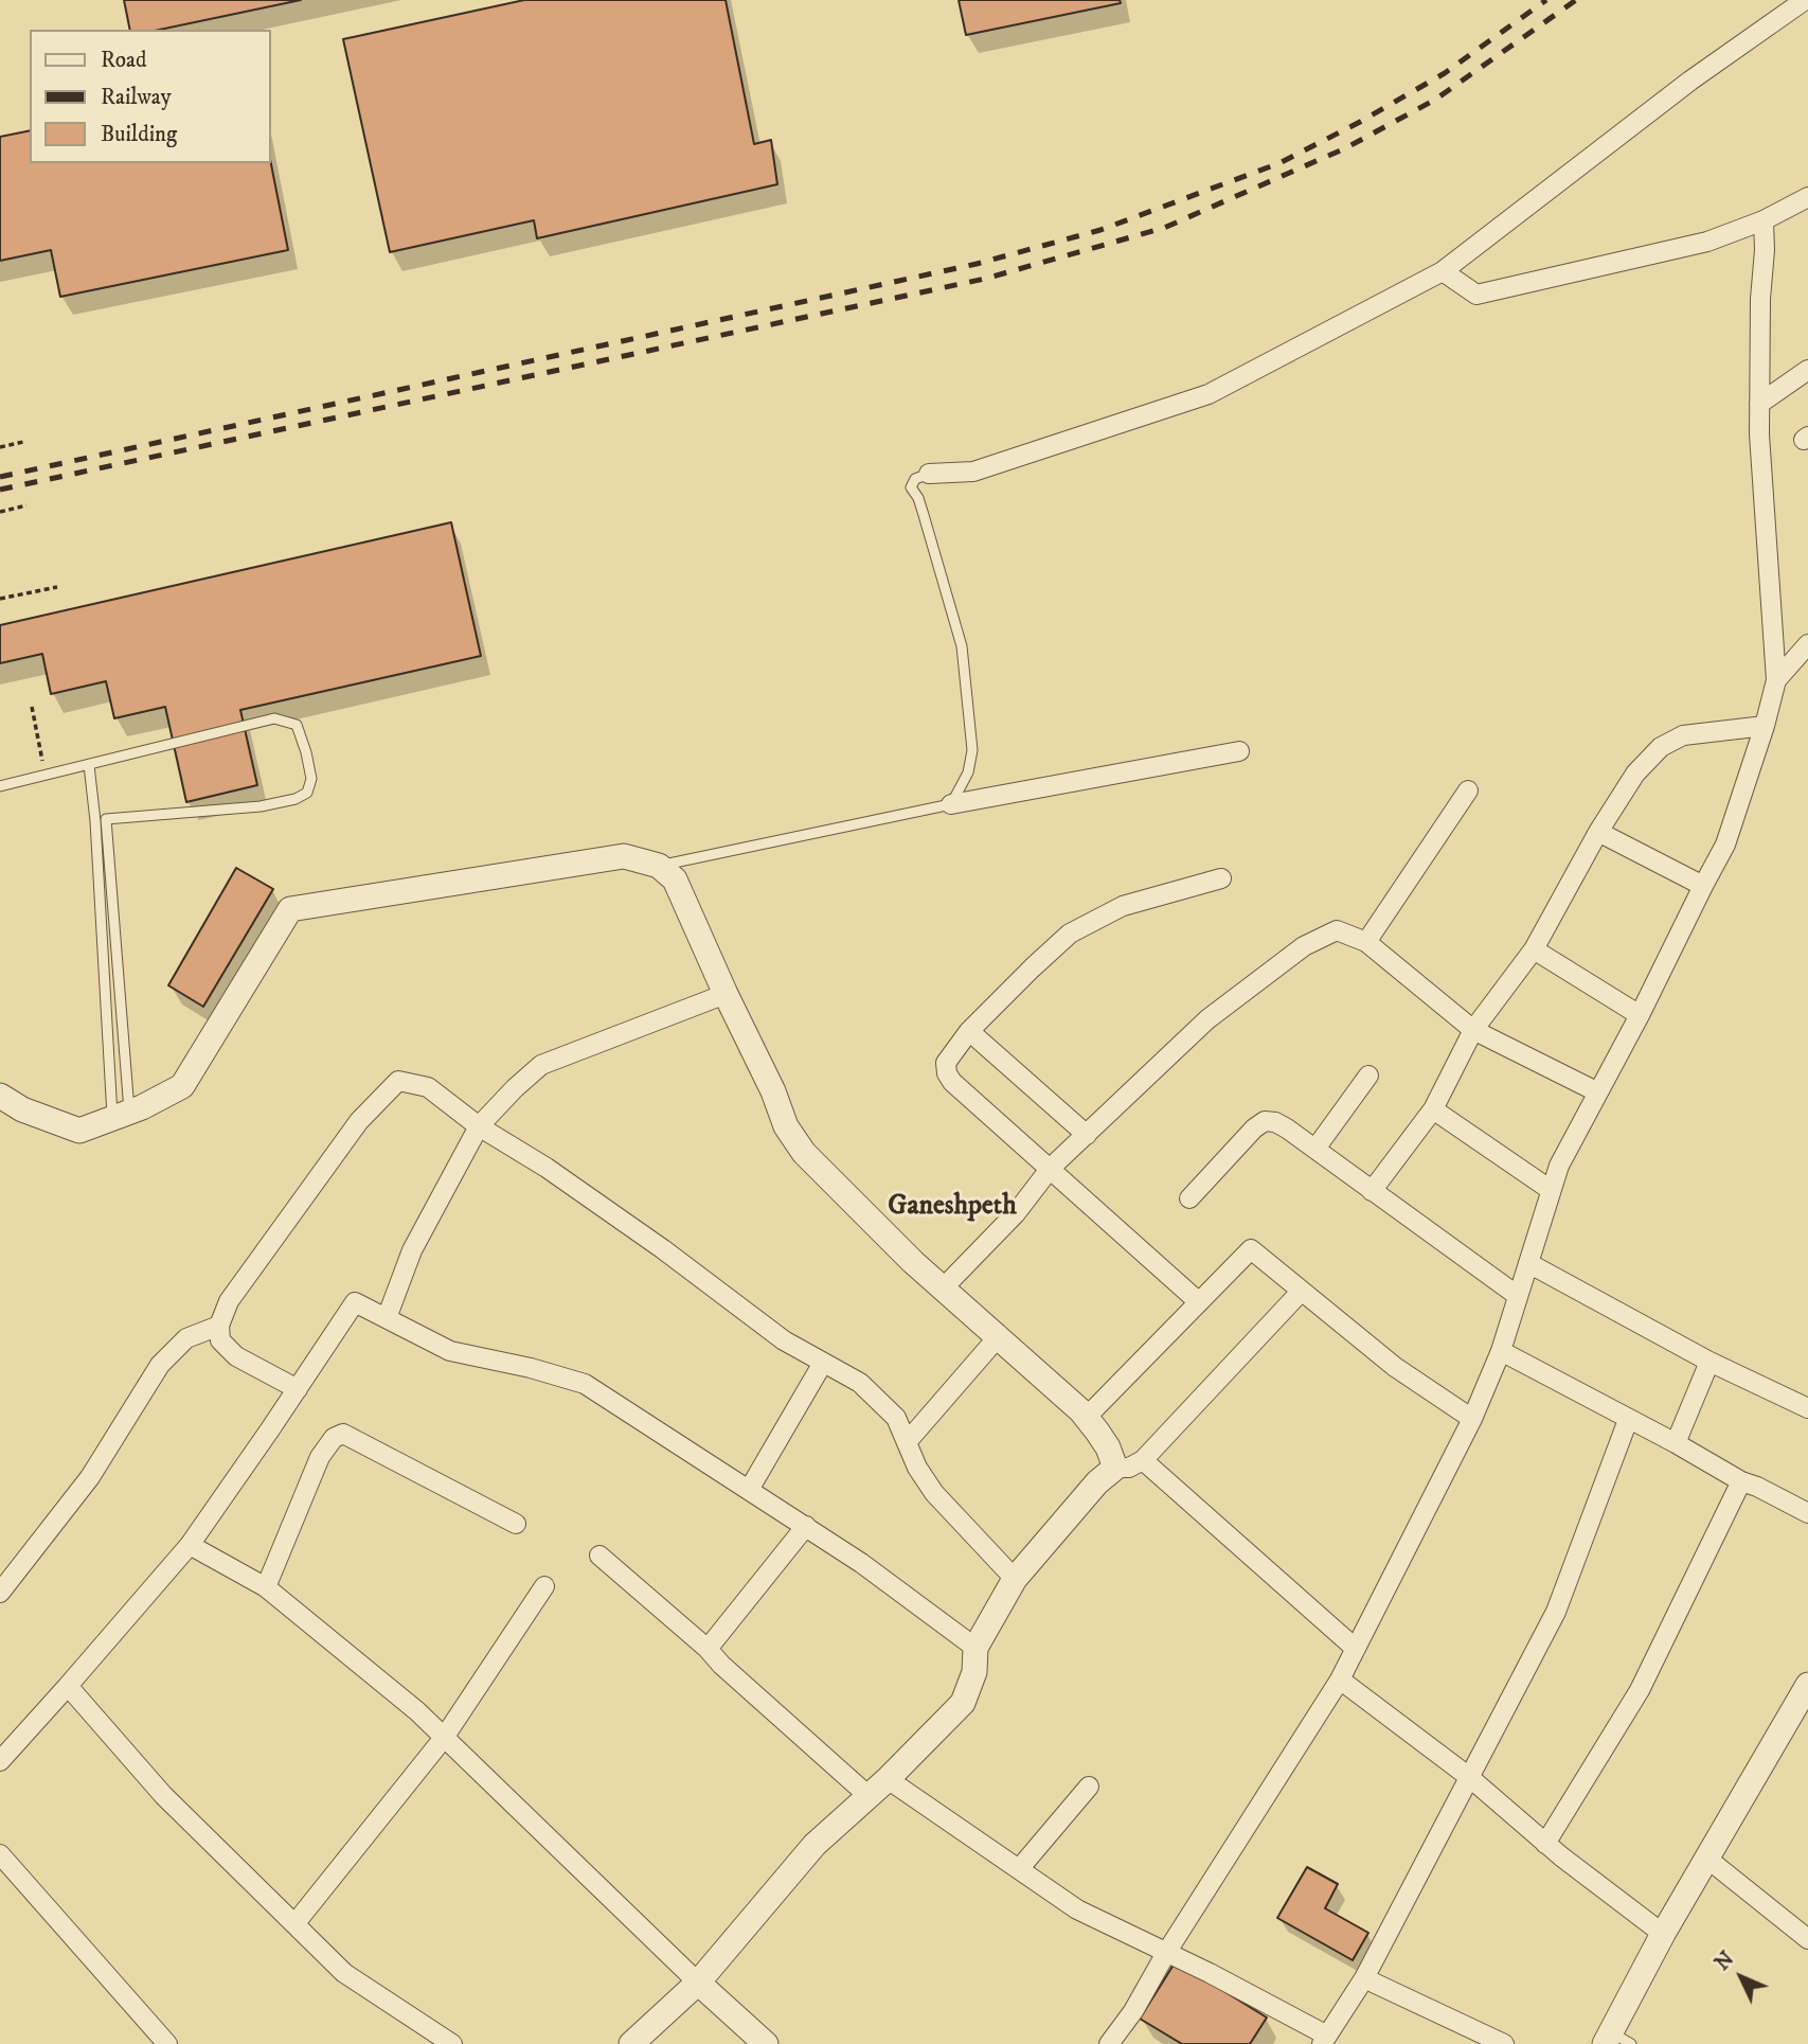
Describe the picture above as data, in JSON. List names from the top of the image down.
{
  "districts": ["Ganeshpeth"],
  "legend": ["Road", "Railway", "Building"],
  "north": "top left"
}
